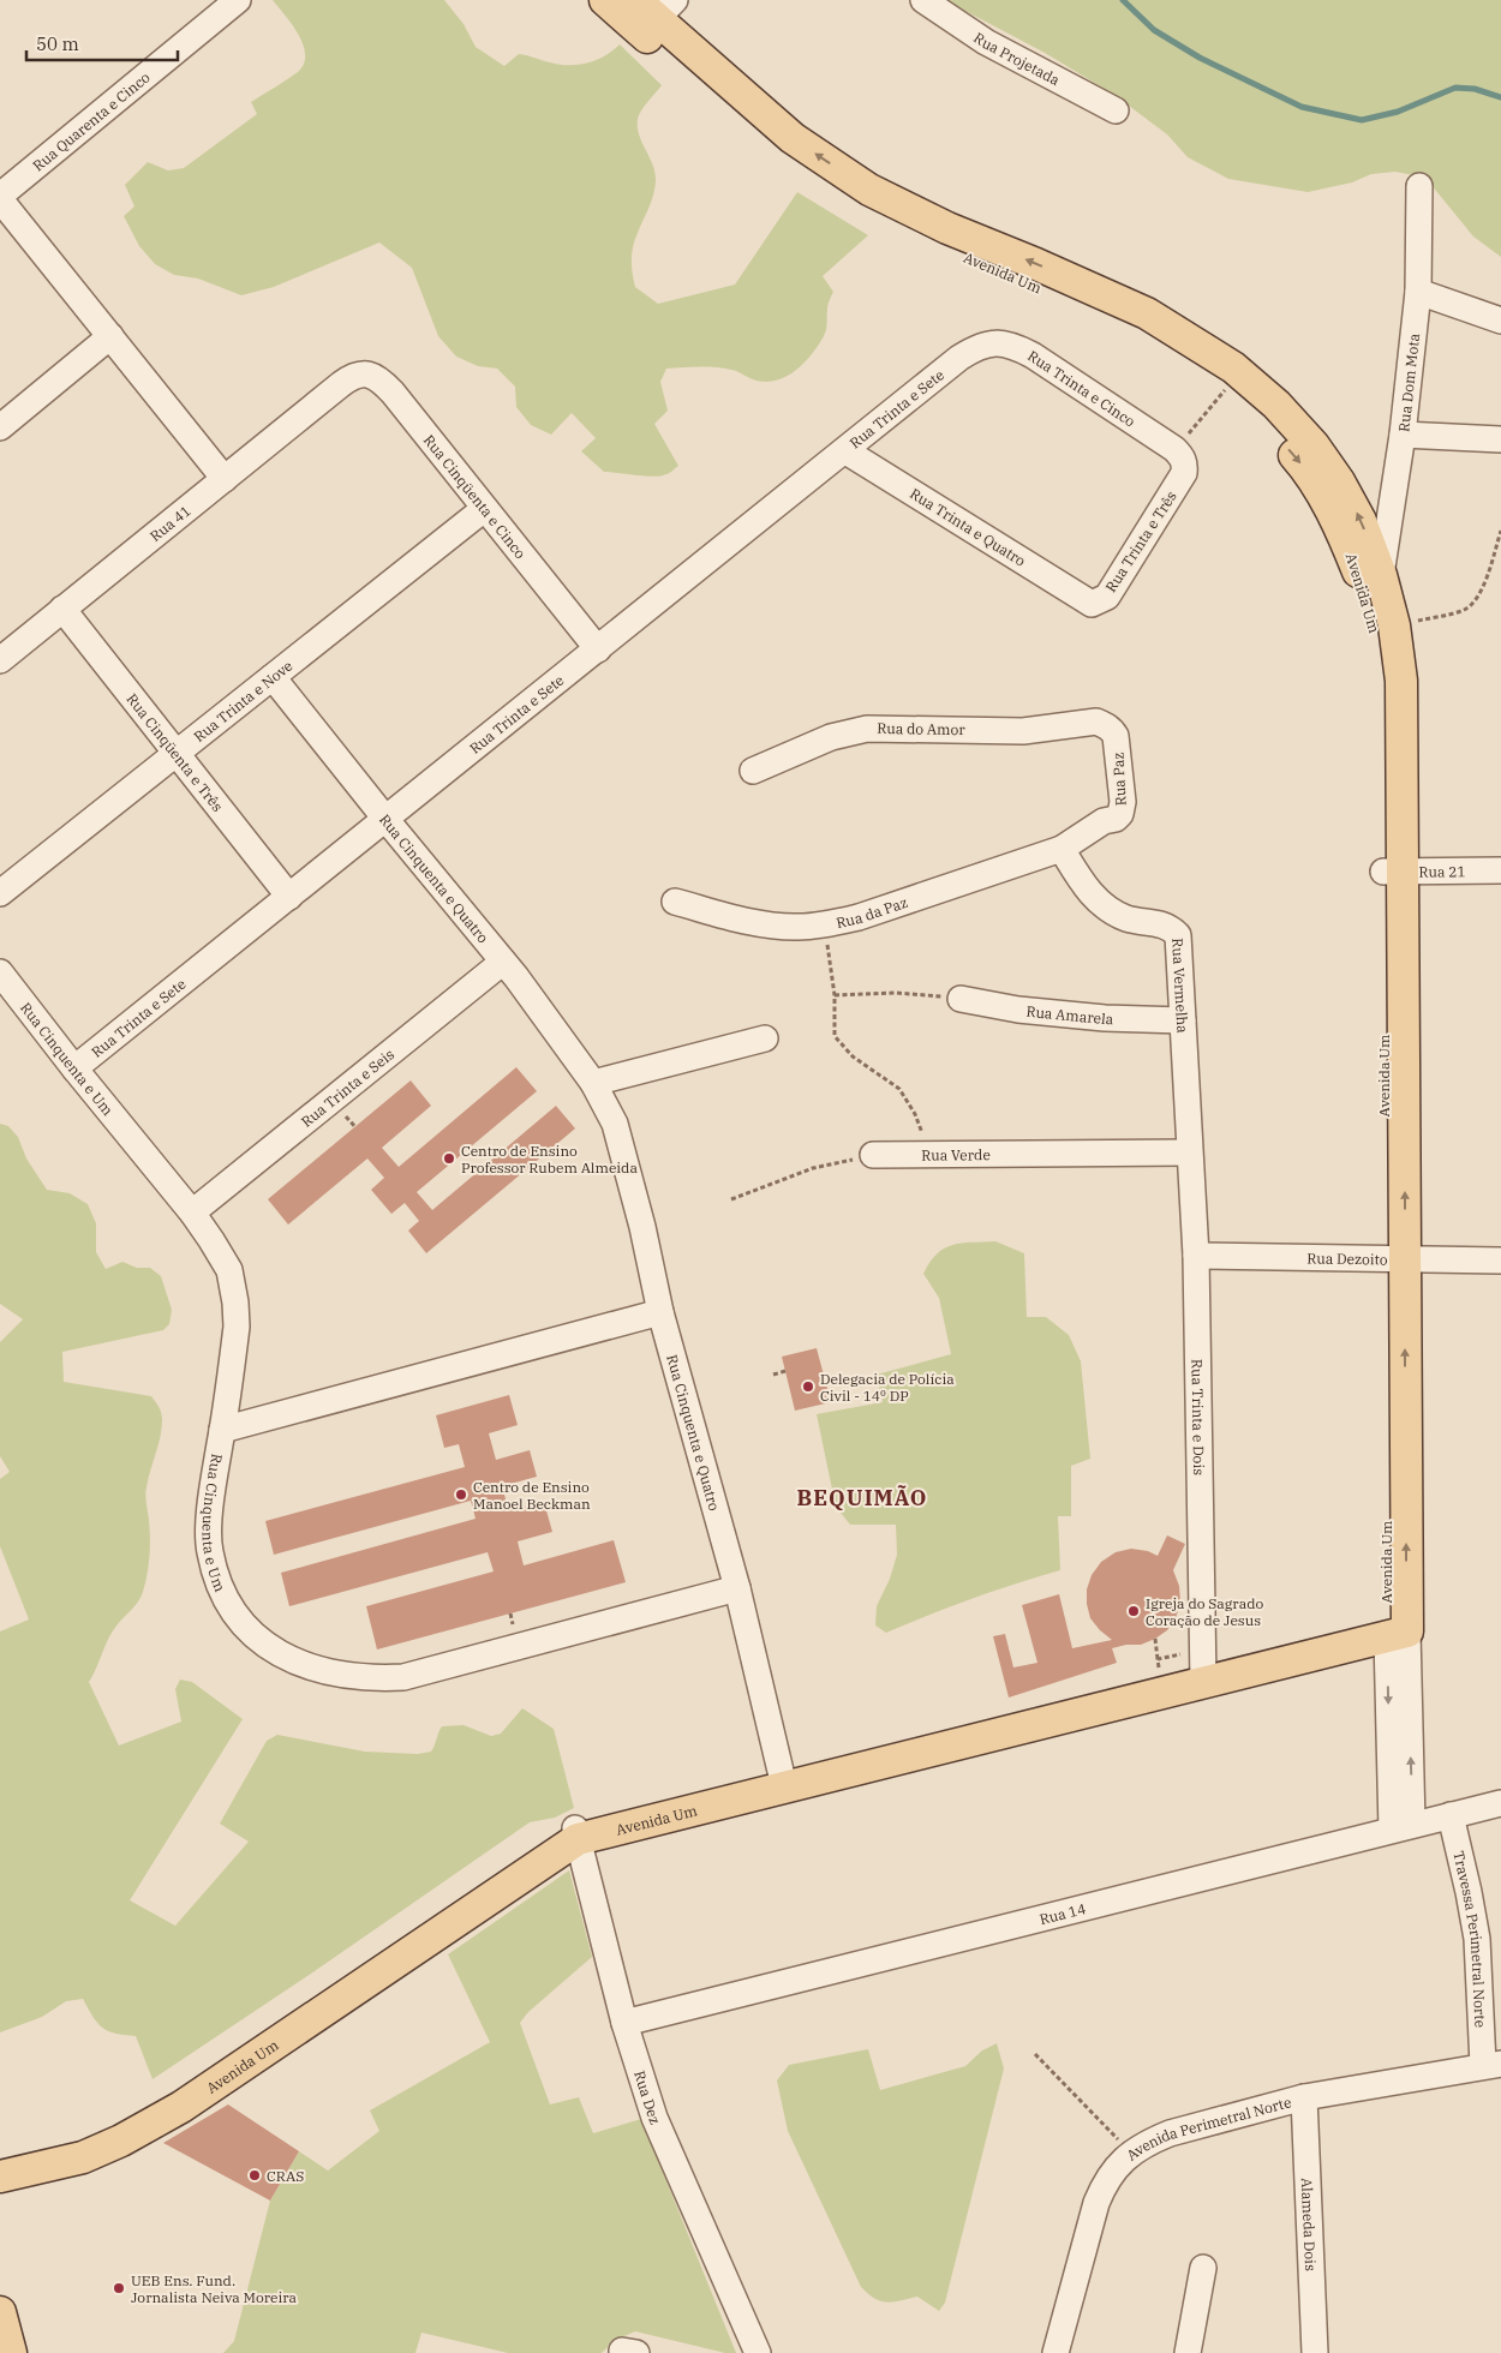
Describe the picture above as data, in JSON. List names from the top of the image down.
{
  "streets": {
    "main road": ["Avenida Um"],
    "street": [
      "Rua Projetada",
      "Rua Quarenta e Cinco",
      "Rua Dom Mota",
      "Rua Trinta e Cinco",
      "Rua Trinta e Sete",
      "Rua Cinqüenta e Cinco",
      "Rua 41",
      "Rua Trinta e Quatro",
      "Rua Trinta e Três",
      "Rua Trinta e Nove",
      "Rua do Amor",
      "Rua Cinqüenta e Três",
      "Rua Paz",
      "Rua 21",
      "Rua Cinquenta e Quatro",
      "Rua da Paz",
      "Rua Vermelha",
      "Rua Amarela",
      "Rua Cinquenta e Um",
      "Rua Trinta e Seis",
      "Rua Verde",
      "Rua Dezoito",
      "Rua Trinta e Dois",
      "Rua 14",
      "Travessa Perimetral Norte",
      "Rua Dez",
      "Avenida Perimetral Norte",
      "Alameda Dois"
    ]
  },
  "crossings": [
    ["Avenida Um", "Rua Dom Mota"],
    ["Avenida Um", "Rua 21"],
    ["Avenida Um", "Rua Cinquenta e Quatro"],
    ["Avenida Um", "Rua Dezoito"],
    ["Avenida Um", "Rua Trinta e Dois"],
    ["Avenida Um", "Rua 14"],
    ["Avenida Um", "Rua Dez"],
    ["Rua Trinta e Cinco", "Rua Trinta e Sete"],
    ["Rua Trinta e Cinco", "Rua Trinta e Três"],
    ["Rua Trinta e Sete", "Rua Cinqüenta e Cinco"],
    ["Rua Trinta e Sete", "Rua Trinta e Quatro"],
    ["Rua Trinta e Sete", "Rua Cinqüenta e Três"],
    ["Rua Trinta e Sete", "Rua Cinquenta e Quatro"],
    ["Rua Trinta e Sete", "Rua Cinquenta e Um"],
    ["Rua Cinqüenta e Cinco", "Rua 41"],
    ["Rua Cinqüenta e Cinco", "Rua Trinta e Nove"],
    ["Rua 41", "Rua Cinqüenta e Três"],
    ["Rua Trinta e Quatro", "Rua Trinta e Três"],
    ["Rua Trinta e Nove", "Rua Cinqüenta e Três"],
    ["Rua Trinta e Nove", "Rua Cinquenta e Quatro"],
    ["Rua do Amor", "Rua Paz"],
    ["Rua Paz", "Rua da Paz"],
    ["Rua Paz", "Rua Vermelha"],
    ["Rua Cinquenta e Quatro", "Rua Cinquenta e Um"],
    ["Rua Cinquenta e Quatro", "Rua Trinta e Seis"],
    ["Rua da Paz", "Rua Vermelha"],
    ["Rua Vermelha", "Rua Amarela"],
    ["Rua Vermelha", "Rua Verde"],
    ["Rua Vermelha", "Rua Trinta e Dois"],
    ["Rua Cinquenta e Um", "Rua Trinta e Seis"],
    ["Rua Verde", "Rua Trinta e Dois"],
    ["Rua Dezoito", "Rua Trinta e Dois"],
    ["Rua 14", "Travessa Perimetral Norte"],
    ["Rua 14", "Rua Dez"],
    ["Travessa Perimetral Norte", "Avenida Perimetral Norte"],
    ["Avenida Perimetral Norte", "Alameda Dois"]
  ],
  "districts": ["BEQUIMÃO"],
  "places": [
    "Centro de Ensino Professor Rubem Almeida",
    "Delegacia de Polícia Civil - 14º DP",
    "Centro de Ensino Manoel Beckman",
    "Igreja do Sagrado Coração de Jesus",
    "CRAS",
    "UEB Ens. Fund. Jornalista Neiva Moreira"
  ],
  "scale_bar": "50 m"
}
